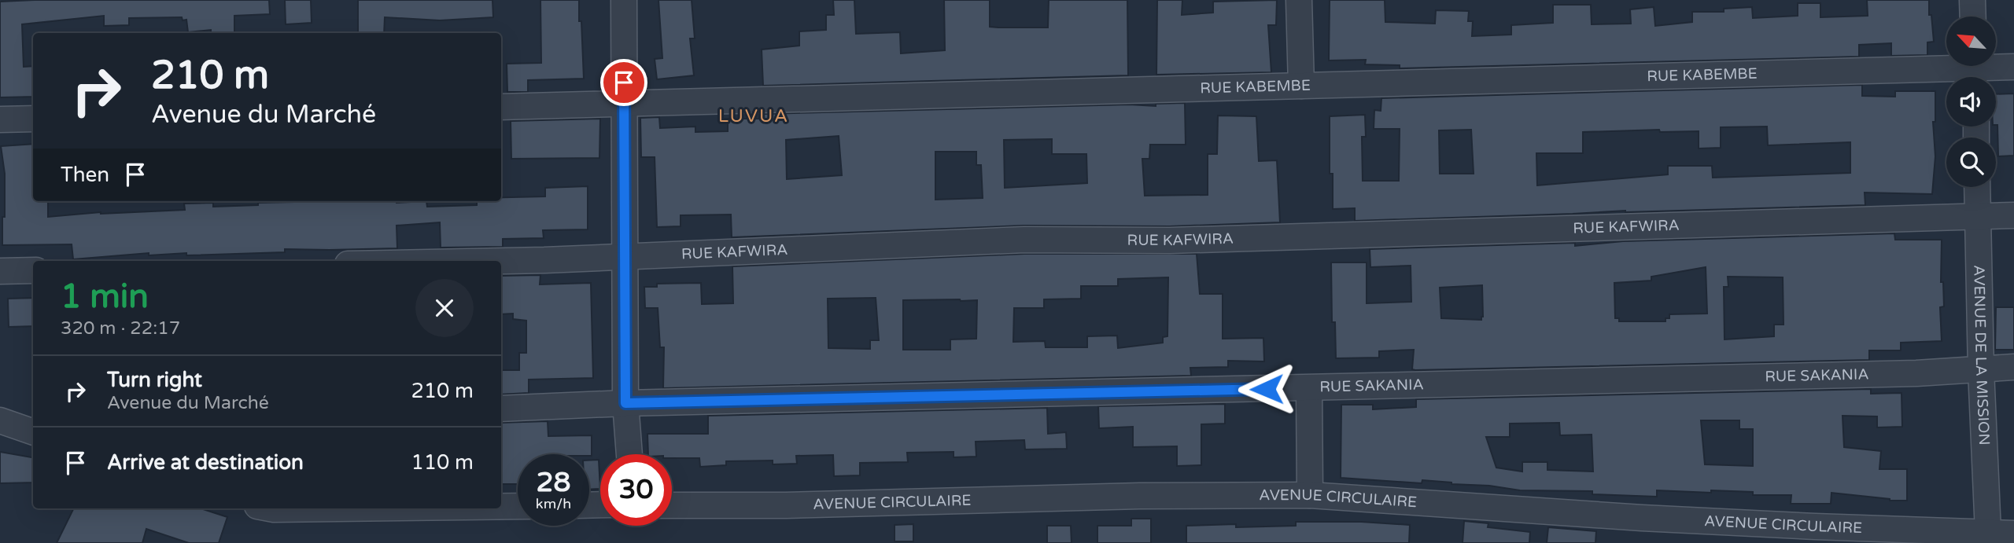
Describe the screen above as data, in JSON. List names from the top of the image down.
{
  "streets": {
    "street": [
      "RUE KABEMBE",
      "RUE KAFWIRA",
      "AVENUE DE LA MISSION",
      "RUE SAKANIA",
      "AVENUE CIRCULAIRE"
    ]
  },
  "crossings": [
    ["RUE KAFWIRA", "AVENUE DE LA MISSION"],
    ["AVENUE DE LA MISSION", "RUE SAKANIA"],
    ["AVENUE DE LA MISSION", "AVENUE CIRCULAIRE"]
  ],
  "districts": ["LUVUA"],
  "north": "top left",
  "page": {
    "turn": ["210 m", "Avenue du Marché"],
    "then": "Then",
    "heading": ["1 min", "320 m · 22:17"],
    "list": [
      {
        "name": "Turn right",
        "note": "Avenue du Marché",
        "value": "210 m"
      },
      {
        "name": "Arrive at destination",
        "value": "110 m"
      }
    ],
    "speed": "28 km/h",
    "limit": "30"
  }
}
